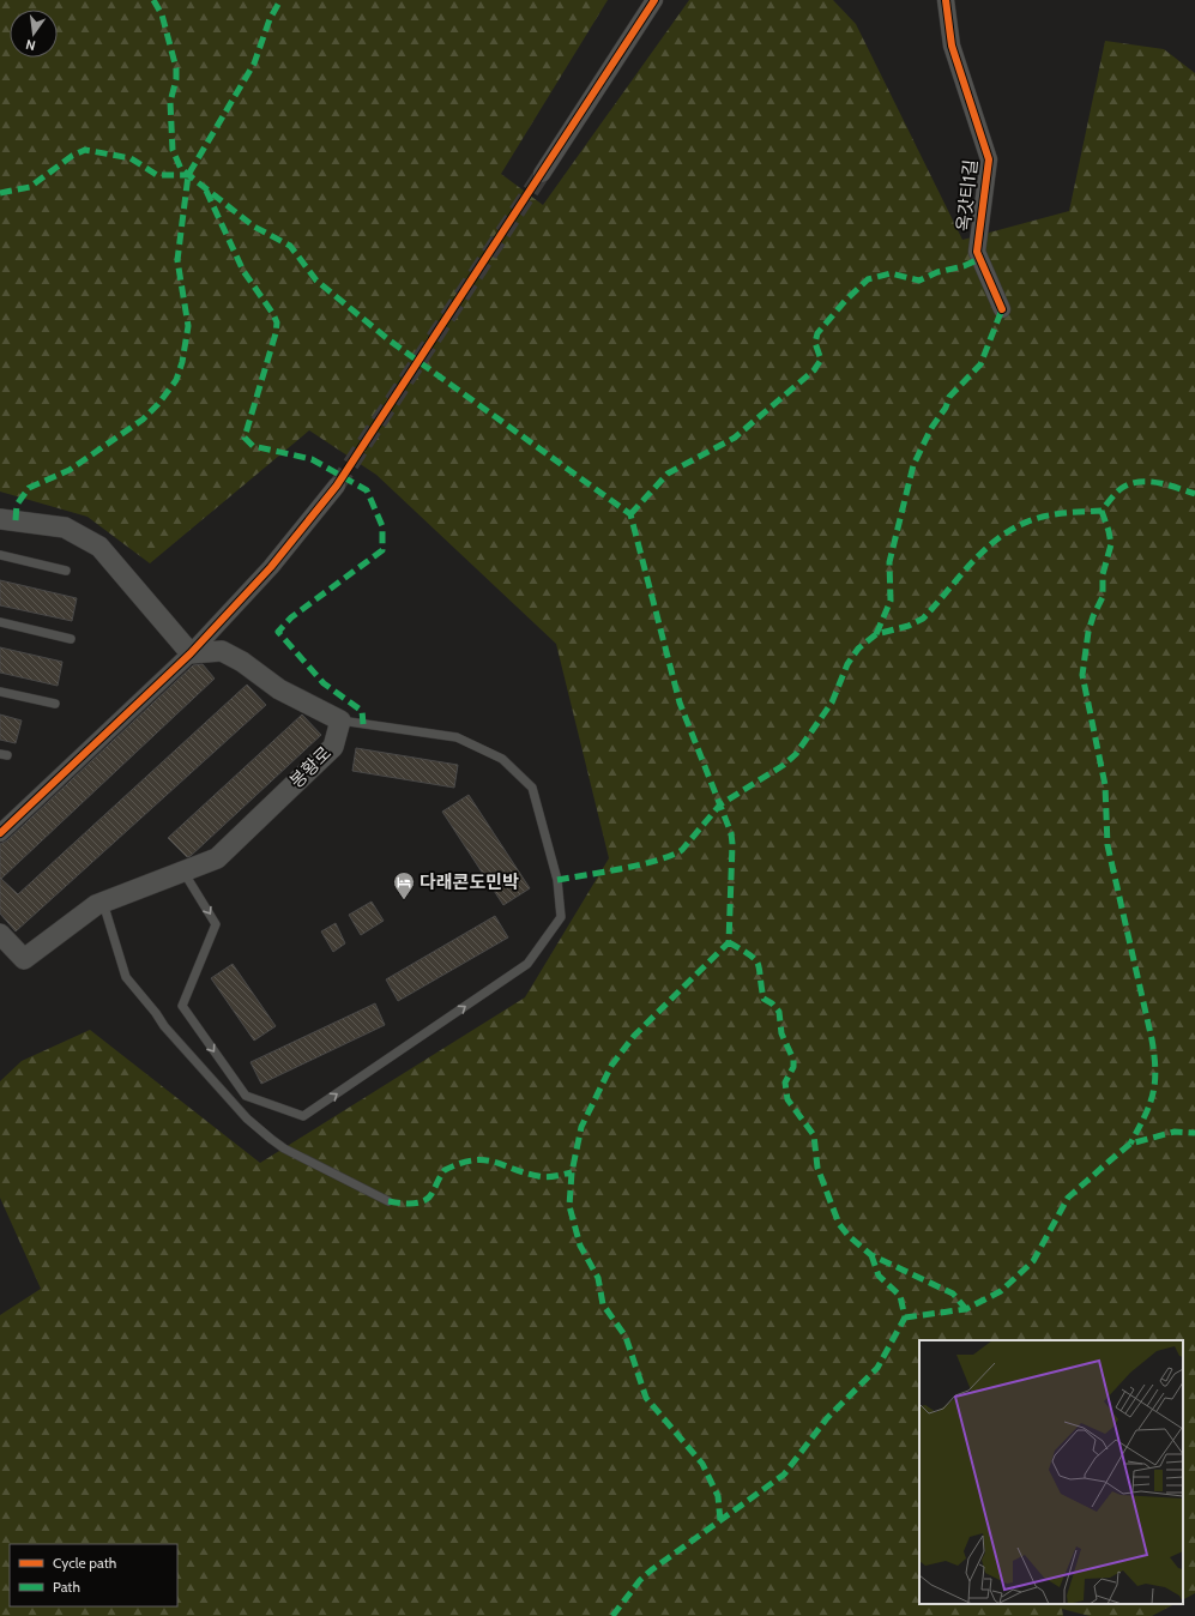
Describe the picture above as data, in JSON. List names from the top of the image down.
{
  "streets": {
    "street": ["옥갓티1길", "봉황로"]
  },
  "places": {
    "hotel": ["다래콘도민박"]
  },
  "legend": ["Cycle path", "Path"],
  "north": "bottom"
}
